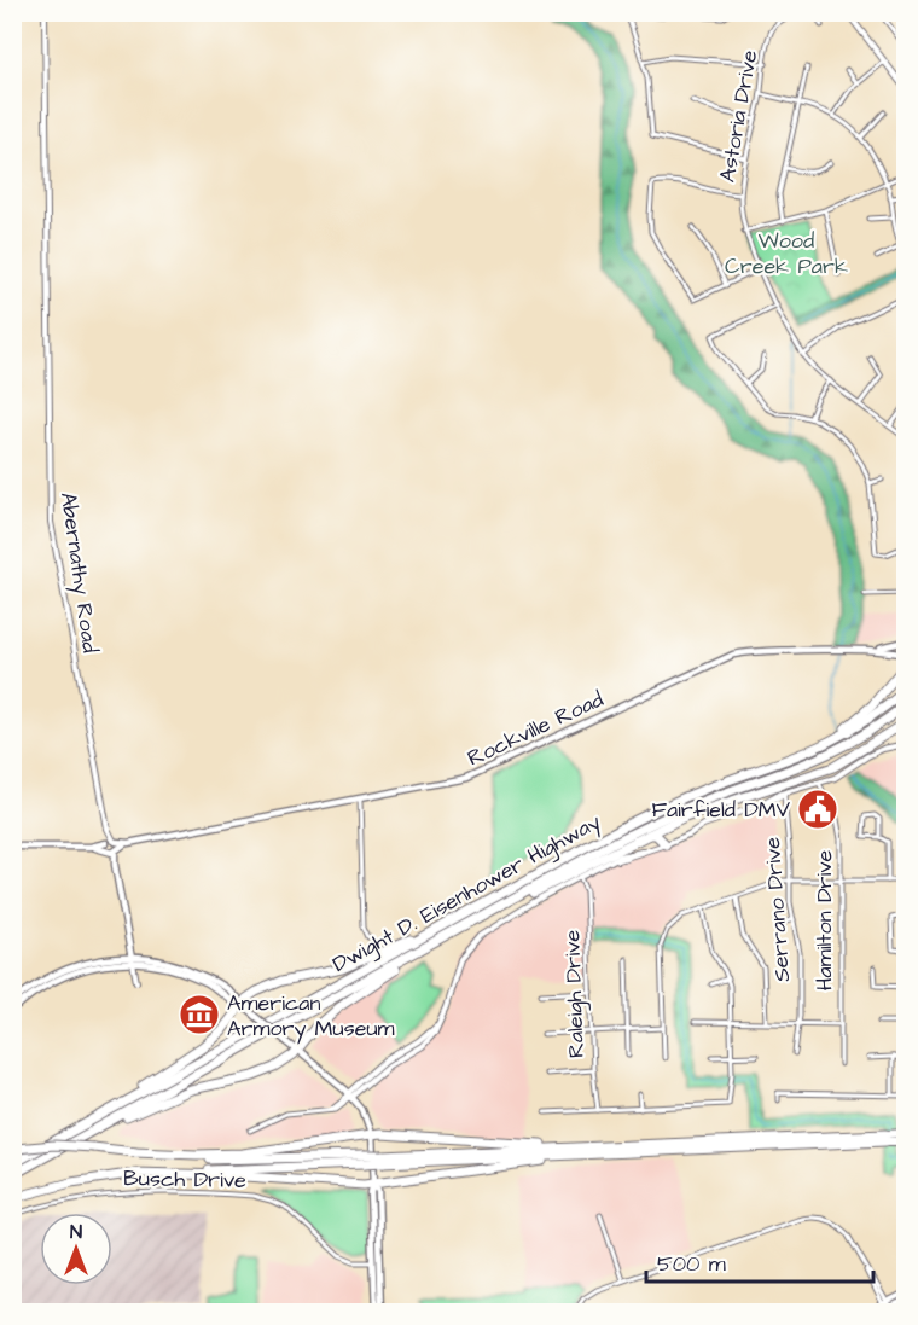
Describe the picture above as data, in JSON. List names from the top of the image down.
{
  "streets": {
    "highway": ["Dwight D. Eisenhower Highway"],
    "main road": ["Abernathy Road", "Rockville Road"],
    "street": [
      "Astoria Drive",
      "Serrano Drive",
      "Hamilton Drive",
      "Raleigh Drive",
      "Busch Drive"
    ]
  },
  "crossings": [
    ["Abernathy Road", "Rockville Road"]
  ],
  "parks": ["Wood Creek Park"],
  "places": {
    "public building": ["Fairfield DMV"],
    "museum": ["American Armory Museum"]
  },
  "scale_bar": "500 m",
  "north": "top"
}
